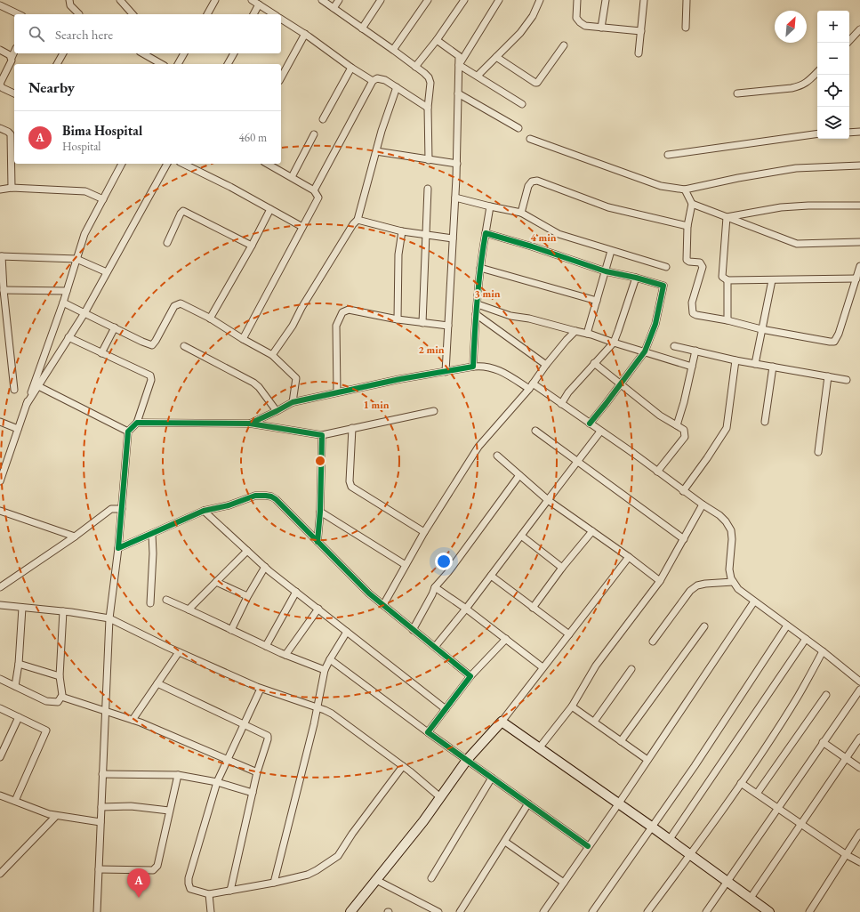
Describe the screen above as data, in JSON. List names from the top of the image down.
{
  "north": "top right",
  "page": {
    "map_buttons": ["+", "−"],
    "search": "Search here",
    "heading": "Nearby",
    "list": [
      {
        "mark": "A",
        "name": "Bima Hospital",
        "note": "Hospital",
        "value": "460 m"
      }
    ],
    "pins": "A"
  },
  "rings": [
    "4 min",
    "3 min",
    "2 min",
    "1 min"
  ]
}
